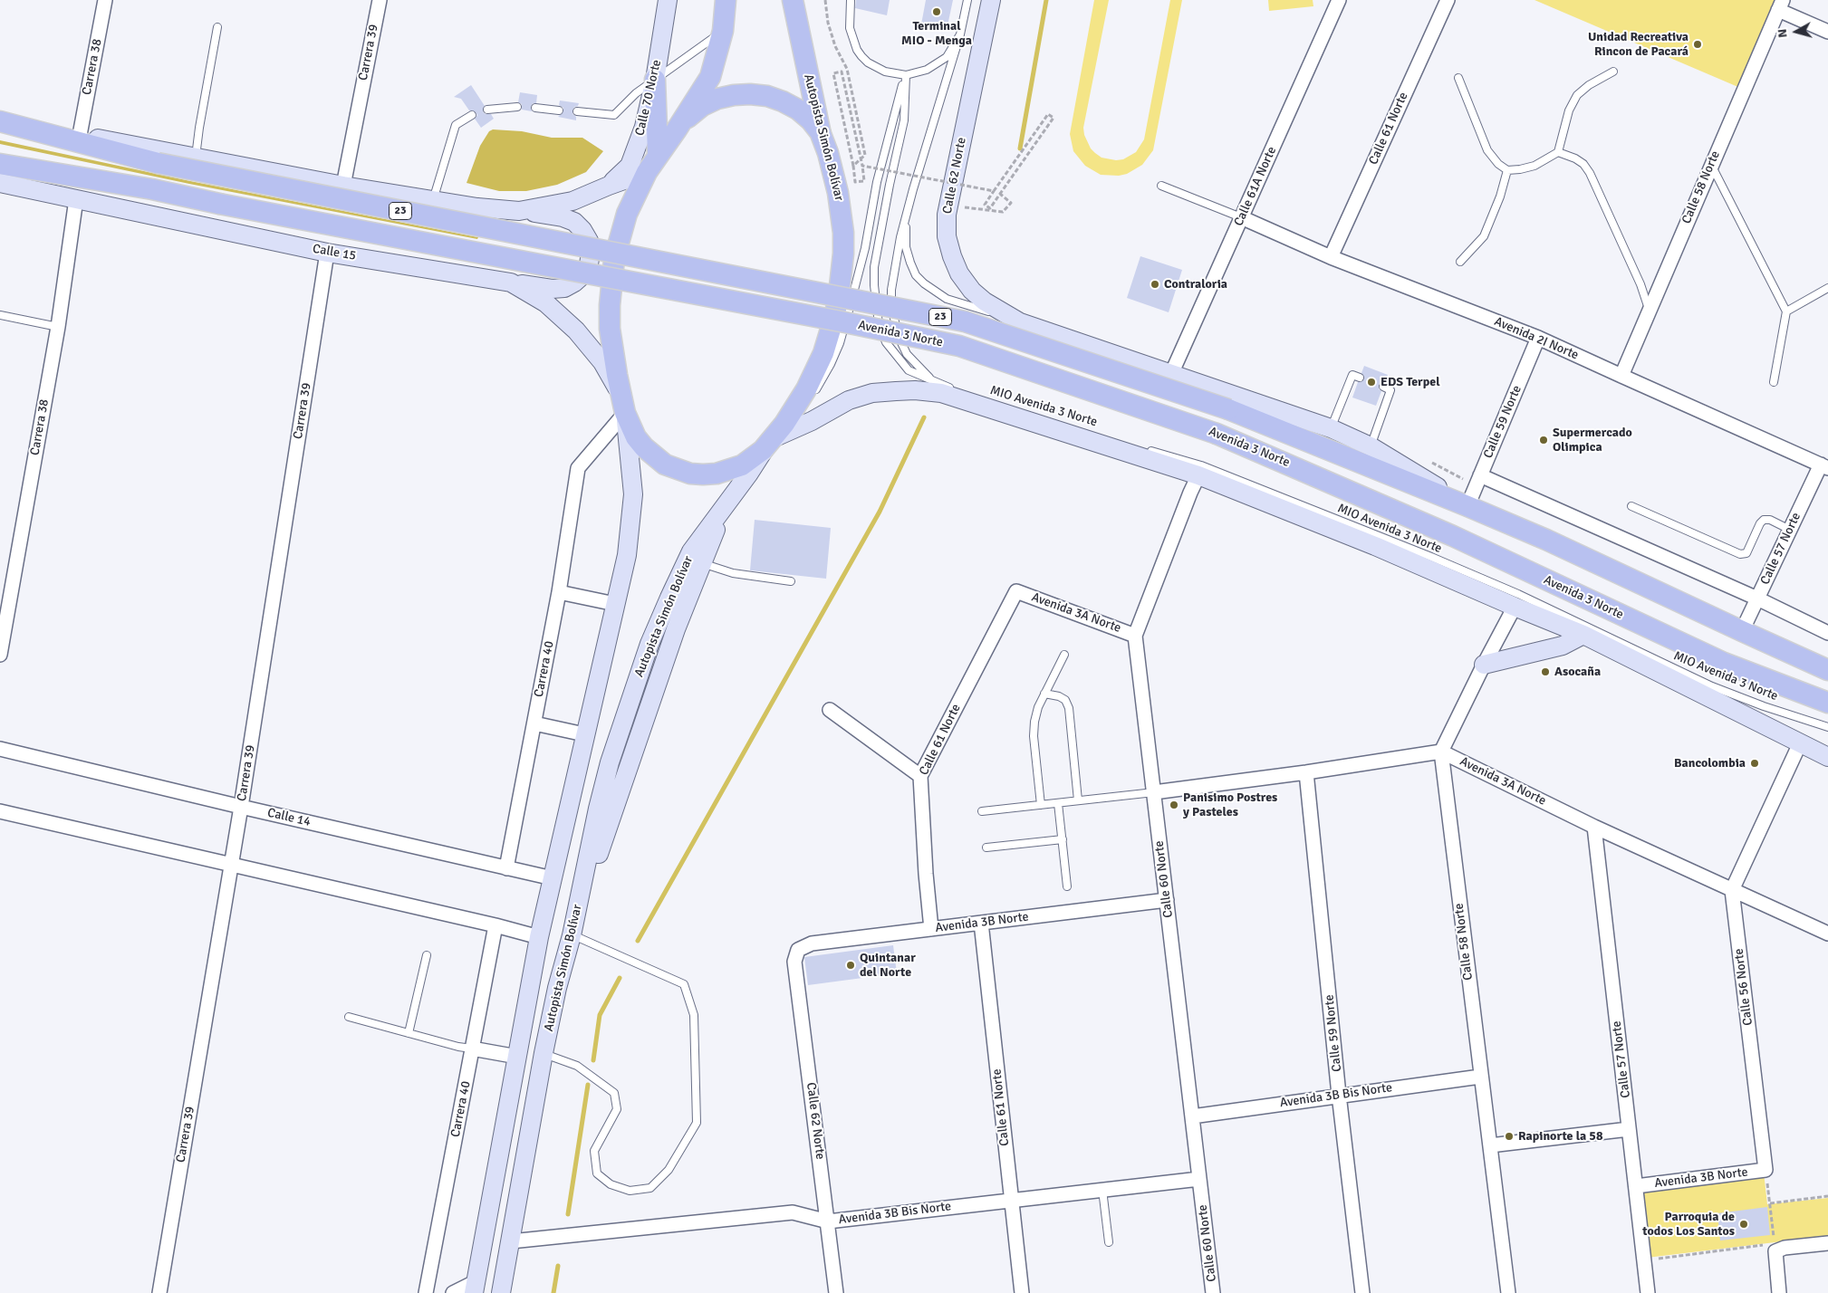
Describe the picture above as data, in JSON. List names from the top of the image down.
{
  "streets": {
    "main road": ["Autopista Simón Bolívar", "23", "Avenida 3 Norte"],
    "street": [
      "Carrera 39",
      "Carrera 38",
      "Calle 70 Norte",
      "Calle 61 Norte",
      "Calle 62 Norte",
      "Calle 61A Norte",
      "Calle 58 Norte",
      "Calle 15",
      "Avenida 2I Norte",
      "Calle 59 Norte",
      "Calle 57 Norte",
      "Avenida 3A Norte",
      "Carrera 40",
      "Calle 14",
      "Calle 60 Norte",
      "Avenida 3B Norte",
      "Calle 56 Norte",
      "Avenida 3B Bis Norte"
    ],
    "lane": ["MIO Avenida 3 Norte"]
  },
  "crossings": [
    ["Carrera 39", "Calle 15"],
    ["Carrera 39", "Calle 14"],
    ["Carrera 38", "Calle 15"],
    ["Calle 61 Norte", "Avenida 2I Norte"],
    ["Calle 61 Norte", "Avenida 3A Norte"],
    ["Calle 61 Norte", "Avenida 3B Norte"],
    ["Calle 61 Norte", "Avenida 3B Bis Norte"],
    ["Autopista Simón Bolívar", "Avenida 3B Bis Norte"],
    ["Calle 62 Norte", "Avenida 3 Norte"],
    ["Calle 62 Norte", "Avenida 3B Norte"],
    ["Calle 62 Norte", "Avenida 3B Bis Norte"],
    ["Calle 61A Norte", "Avenida 3 Norte"],
    ["Calle 61A Norte", "Avenida 2I Norte"],
    ["Calle 58 Norte", "Avenida 2I Norte"],
    ["Calle 58 Norte", "Avenida 3A Norte"],
    ["Calle 58 Norte", "Avenida 3B Bis Norte"],
    ["23", "Avenida 3 Norte"],
    ["Calle 15", "Carrera 40"],
    ["Avenida 3 Norte", "Calle 59 Norte"],
    ["Avenida 3 Norte", "Calle 57 Norte"],
    ["Avenida 2I Norte", "Calle 59 Norte"],
    ["Avenida 2I Norte", "Calle 57 Norte"],
    ["Calle 59 Norte", "Avenida 3B Bis Norte"],
    ["Calle 57 Norte", "Avenida 3A Norte"],
    ["Calle 57 Norte", "Avenida 3B Norte"],
    ["Avenida 3A Norte", "Calle 60 Norte"],
    ["Avenida 3A Norte", "Calle 56 Norte"],
    ["Carrera 40", "Calle 14"],
    ["Calle 60 Norte", "Avenida 3B Norte"],
    ["Calle 60 Norte", "Avenida 3B Bis Norte"],
    ["Avenida 3B Norte", "Calle 56 Norte"]
  ],
  "places": [
    "Terminal MIO - Menga",
    "Unidad Recreativa Rincon de Pacará",
    "Contraloria",
    "EDS Terpel",
    "Supermercado Olimpica",
    "Asocaña",
    "Bancolombia",
    "Panisimo Postres y Pasteles",
    "Quintanar del Norte",
    "Rapinorte la 58",
    "Parroquia de todos Los Santos"
  ],
  "north": "left"
}
